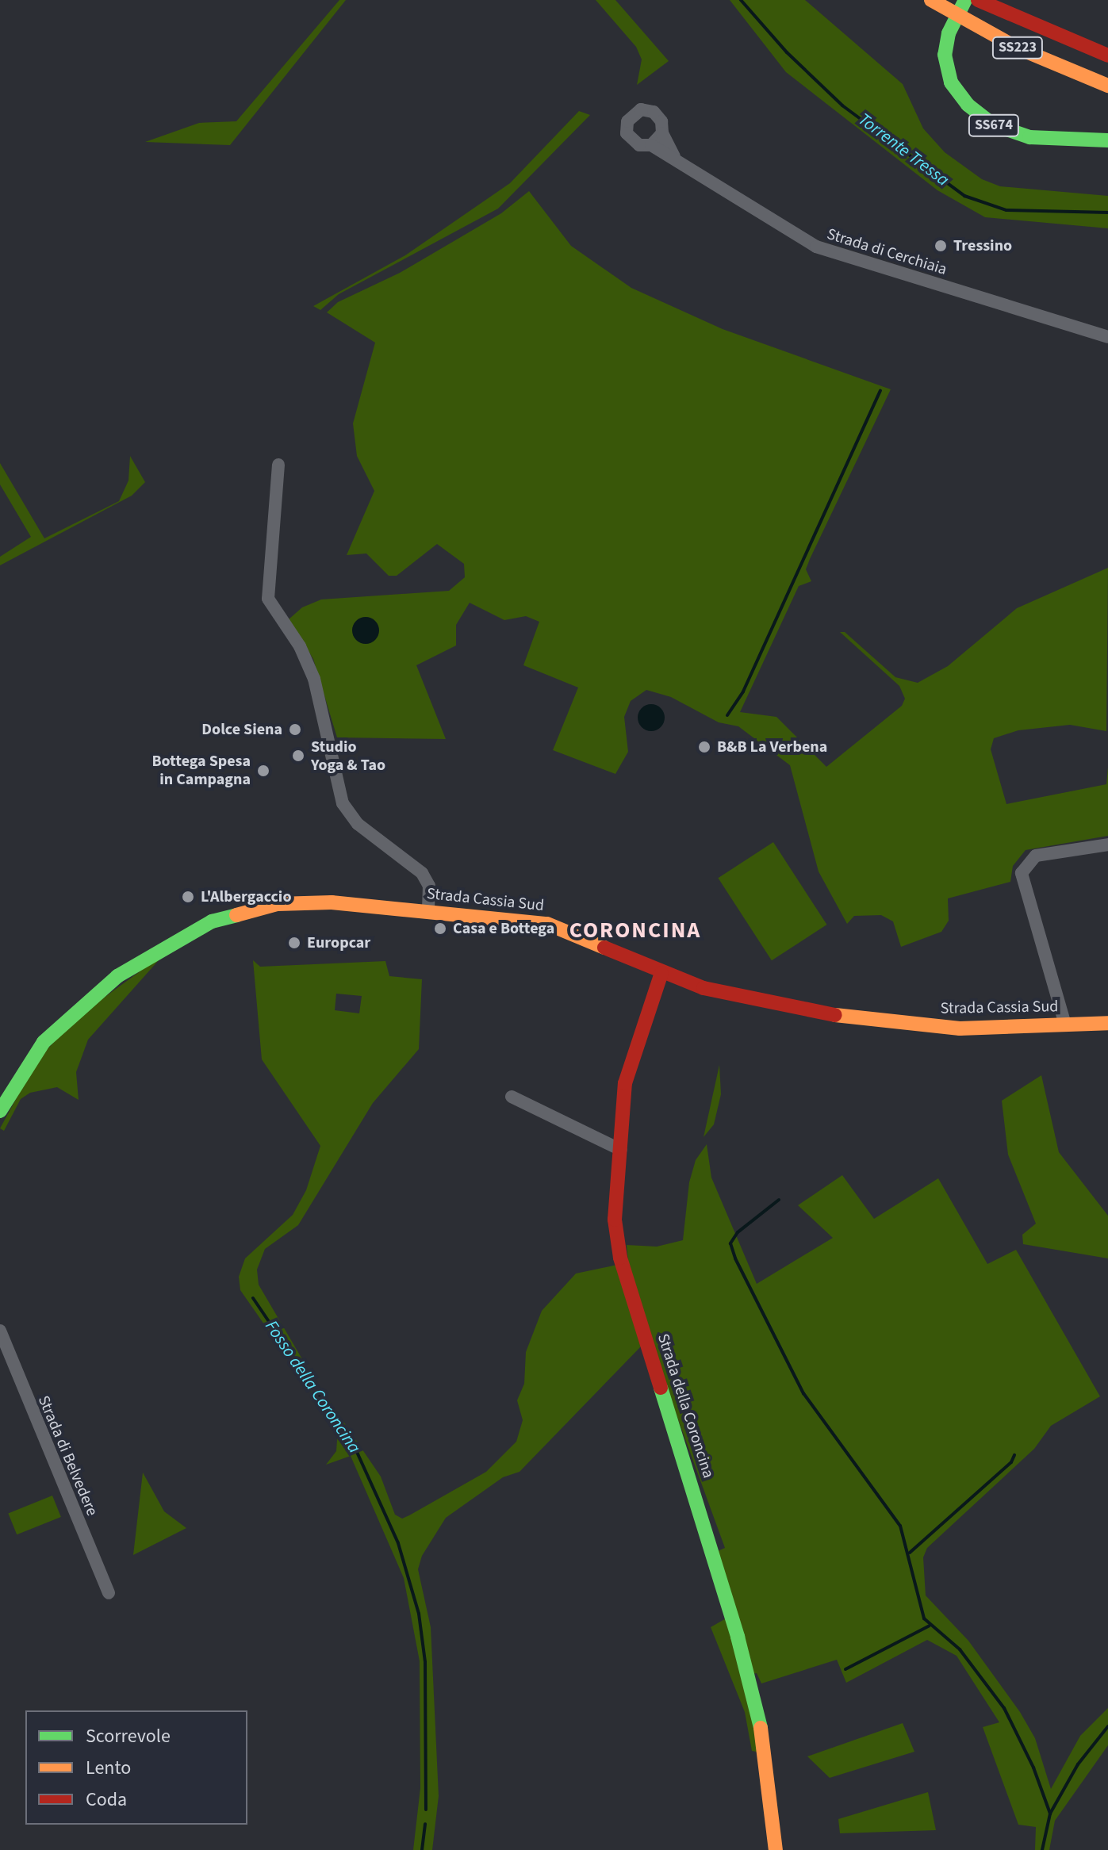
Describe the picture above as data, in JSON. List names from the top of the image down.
{
  "streets": {
    "main road": [
      "SS223",
      "SS674",
      "Strada Cassia Sud",
      "Strada della Coroncina"
    ],
    "street": ["Strada di Cerchiaia", "Strada di Belvedere"]
  },
  "crossings": [
    ["Strada Cassia Sud", "Strada della Coroncina"]
  ],
  "districts": ["CORONCINA"],
  "water": ["Torrente Tressa", "Fosso della Coroncina"],
  "places": [
    "Tressino",
    "Dolce Siena",
    "B&B La Verbena",
    "Studio Yoga & Tao",
    "Bottega Spesa in Campagna",
    "L'Albergaccio",
    "Casa e Bottega",
    "Europcar"
  ],
  "legend": ["Scorrevole", "Lento", "Coda"]
}
